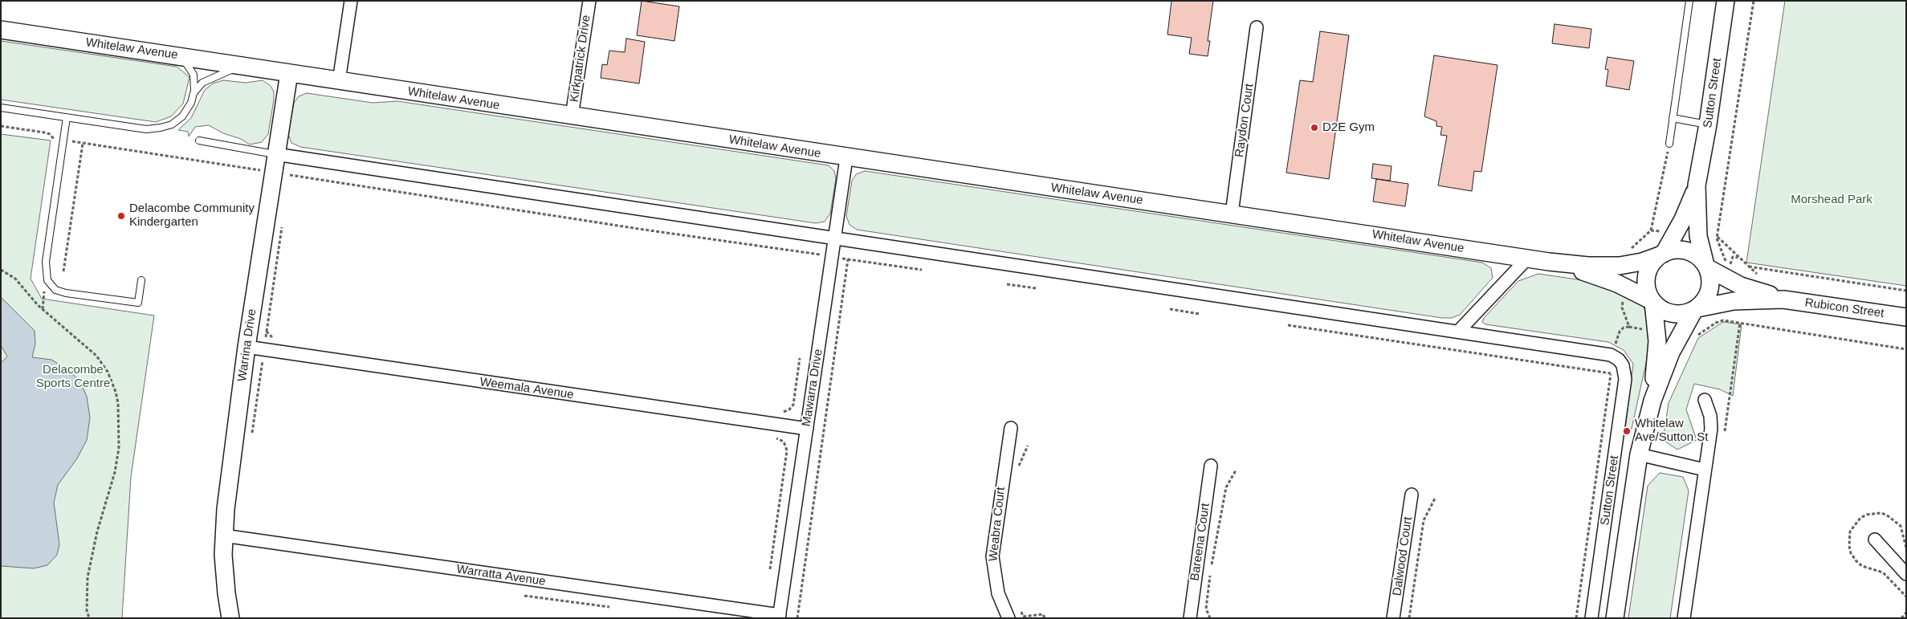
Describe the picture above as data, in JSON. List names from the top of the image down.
{
  "streets": {
    "street": [
      "Whitelaw Avenue",
      "Kirkpatrick Drive",
      "Sutton Street",
      "Raydon Court",
      "Rubicon Street",
      "Warrina Drive",
      "Mawarra Drive",
      "Weemala Avenue",
      "Weabra Court",
      "Bareena Court",
      "Dalwood Court",
      "Warratta Avenue"
    ]
  },
  "crossings": [
    ["Whitelaw Avenue", "Kirkpatrick Drive"],
    ["Whitelaw Avenue", "Sutton Street"],
    ["Whitelaw Avenue", "Raydon Court"],
    ["Whitelaw Avenue", "Rubicon Street"],
    ["Whitelaw Avenue", "Warrina Drive"],
    ["Whitelaw Avenue", "Mawarra Drive"],
    ["Sutton Street", "Rubicon Street"],
    ["Warrina Drive", "Weemala Avenue"],
    ["Warrina Drive", "Warratta Avenue"],
    ["Mawarra Drive", "Weemala Avenue"],
    ["Mawarra Drive", "Warratta Avenue"]
  ],
  "parks": ["Morshead Park", "Delacombe Sports Centre"],
  "places": ["D2E Gym", "Delacombe Community Kindergarten", "Whitelaw Ave/Sutton St"]
}
